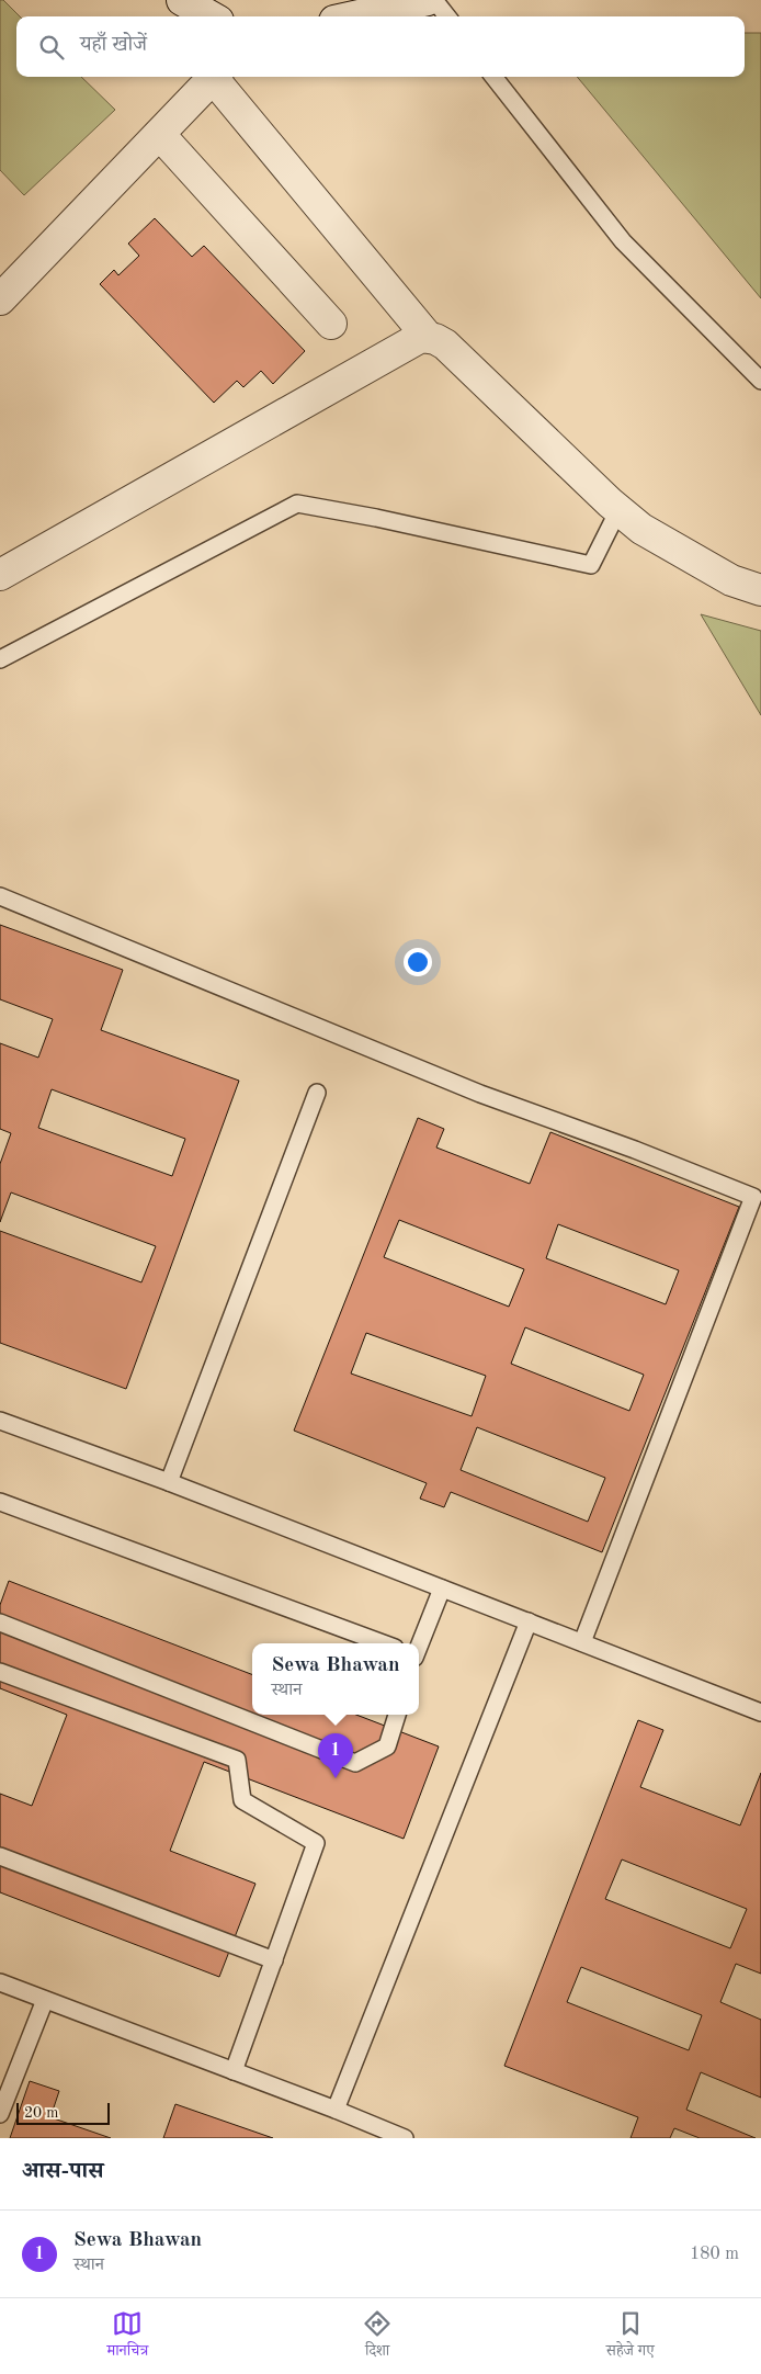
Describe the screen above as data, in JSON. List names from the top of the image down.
{
  "scale_bar": "20 m",
  "page": {
    "search": "यहाँ खोजें",
    "popup": ["Sewa Bhawan", "स्थान"],
    "pins": "1",
    "scale": "20 m",
    "heading": "आस-पास",
    "list": [
      {
        "mark": "1",
        "name": "Sewa Bhawan",
        "note": "स्थान",
        "value": "180 m"
      }
    ],
    "nav": ["मानचित्र", "दिशा", "सहेजे गए"]
  }
}
